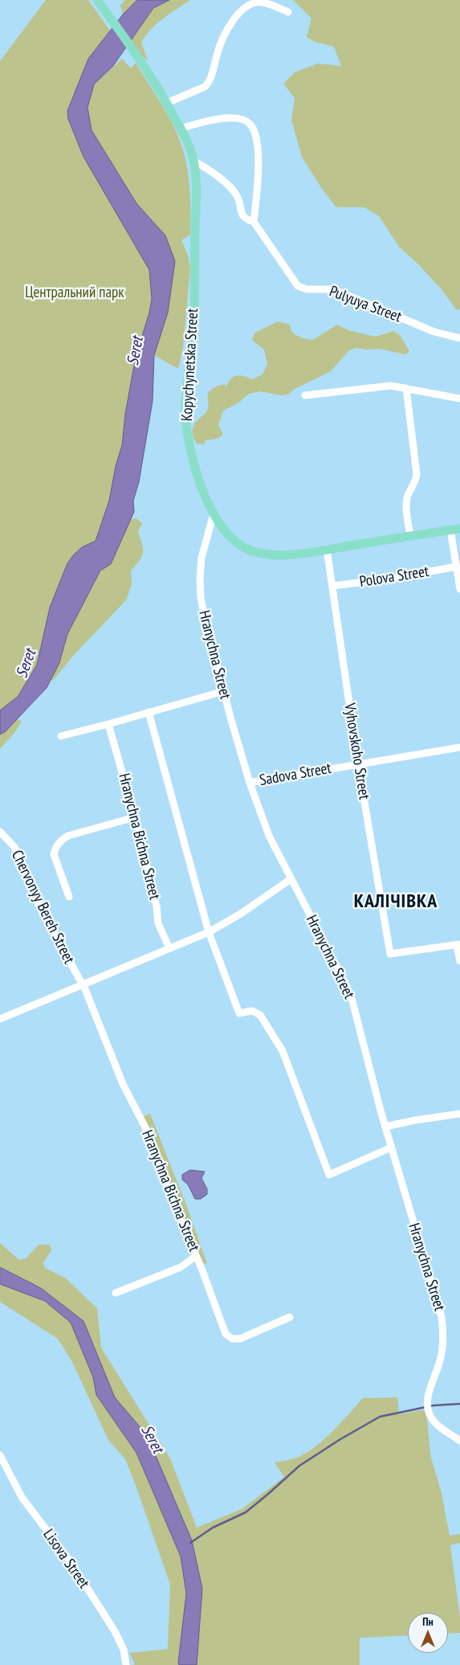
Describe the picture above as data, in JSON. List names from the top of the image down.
{
  "streets": {
    "main road": ["Kopychynetska Street"],
    "street": [
      "Pulyuya Street",
      "Polova Street",
      "Hranychna Street",
      "Vyhovskoho Street",
      "Sadova Street",
      "Hranychna Bichna Street",
      "Chervonyy Bereh Street",
      "Lisova Street"
    ]
  },
  "crossings": [
    ["Pulyuya Street", "Kopychynetska Street"],
    ["Kopychynetska Street", "Hranychna Street"],
    ["Kopychynetska Street", "Vyhovskoho Street"],
    ["Polova Street", "Vyhovskoho Street"],
    ["Hranychna Street", "Sadova Street"],
    ["Vyhovskoho Street", "Sadova Street"],
    ["Hranychna Bichna Street", "Chervonyy Bereh Street"]
  ],
  "districts": ["КАЛІЧІВКА"],
  "water": ["Seret"],
  "parks": ["Центральний парк"],
  "north": "top"
}
